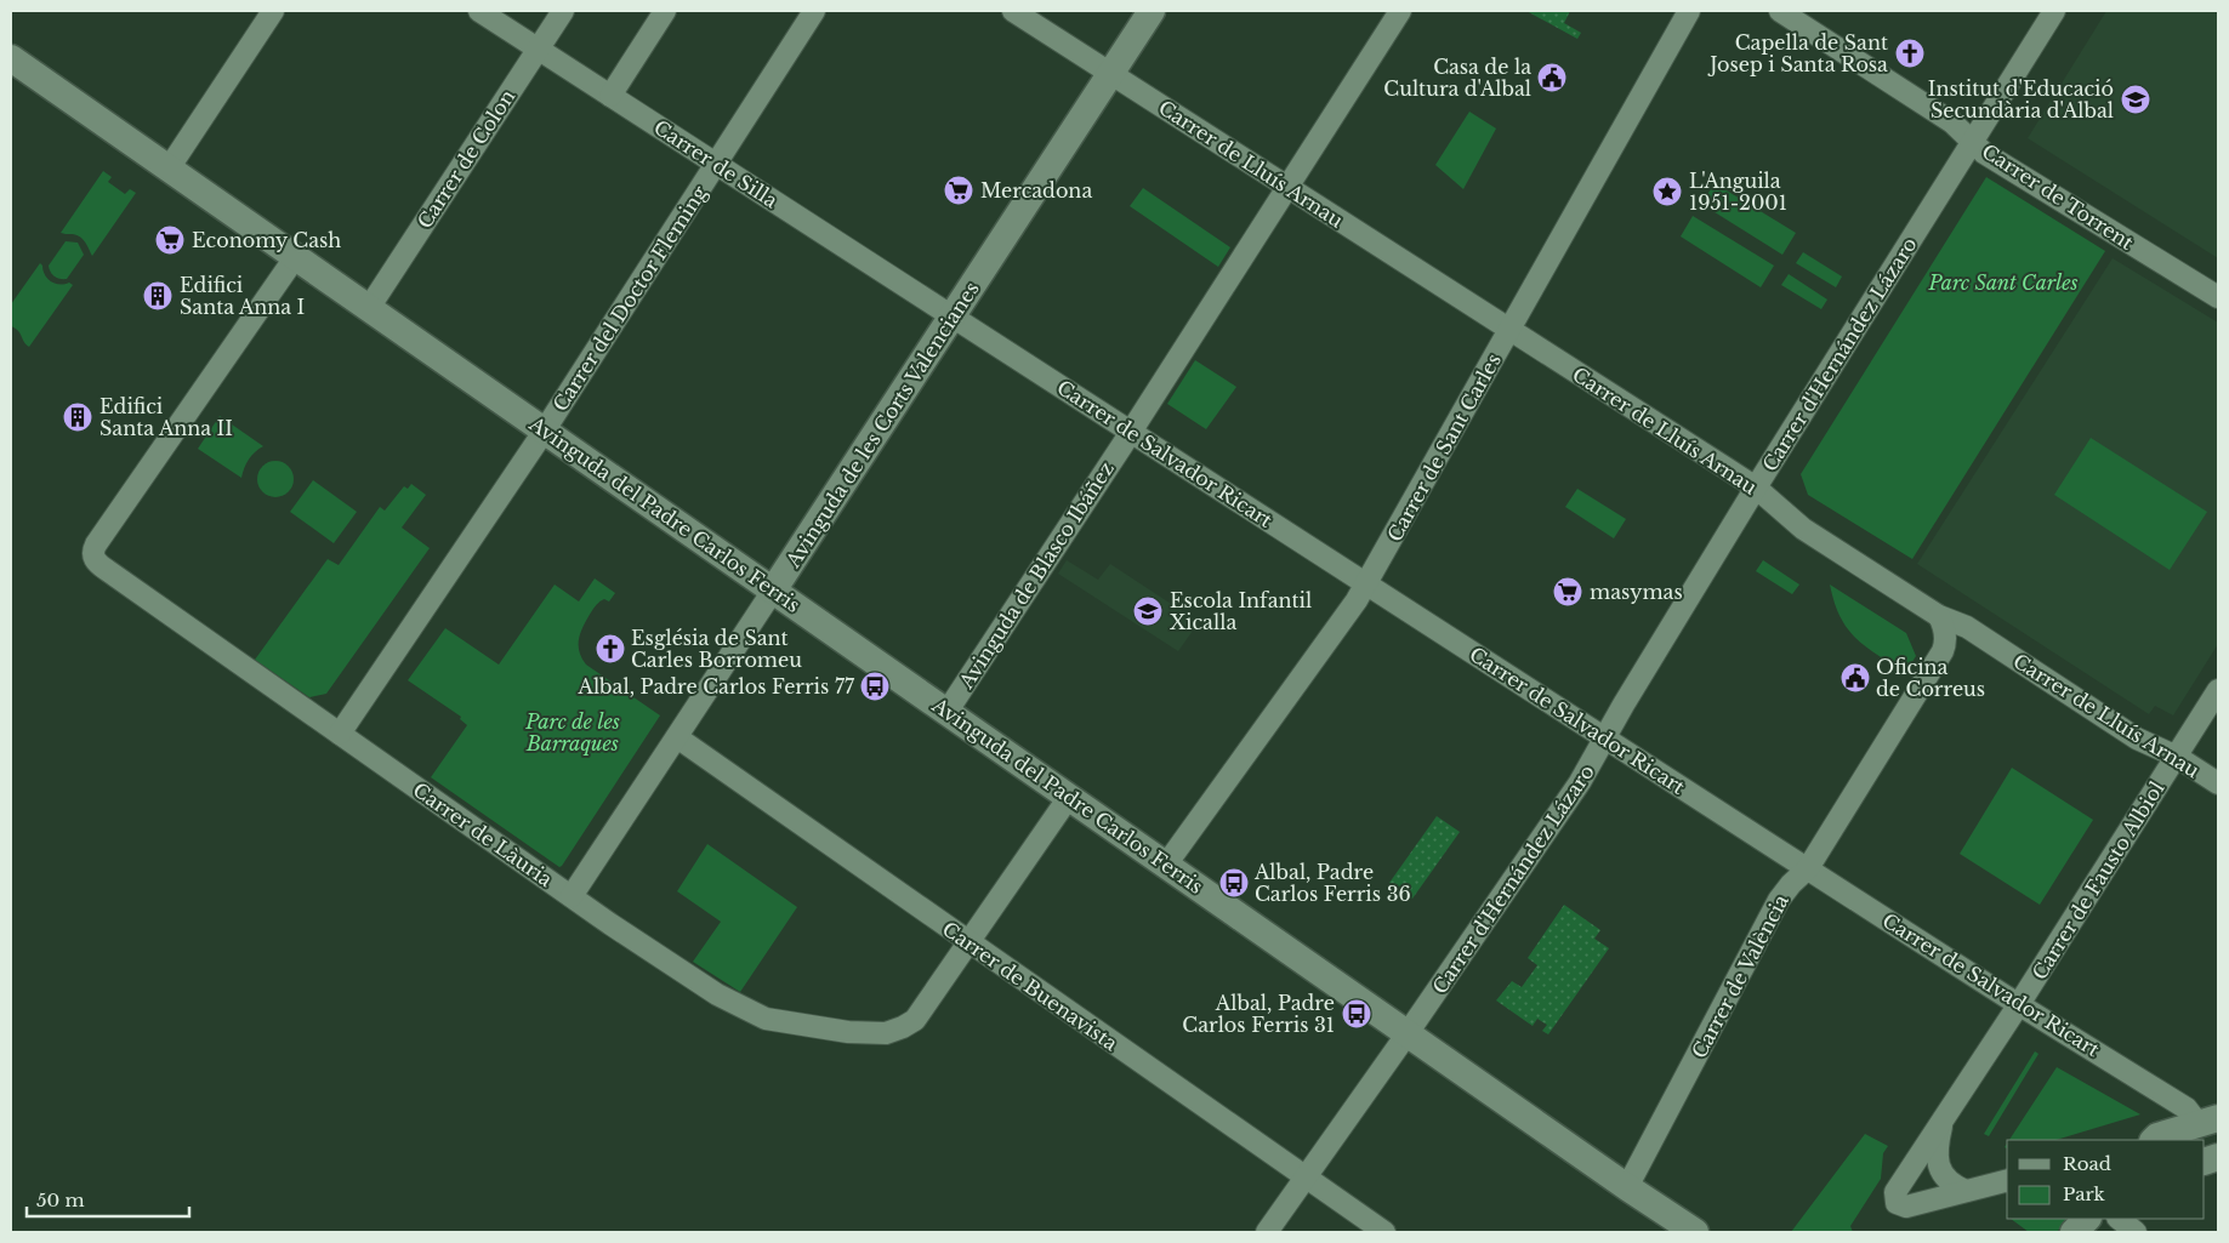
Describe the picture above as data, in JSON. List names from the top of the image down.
{
  "streets": {
    "street": [
      "Carrer de Colon",
      "Carrer de Silla",
      "Carrer de Lluís Arnau",
      "Carrer de Torrent",
      "Carrer del Doctor Fleming",
      "Carrer d'Hernández Lázaro",
      "Avinguda de les Corts Valencianes",
      "Carrer de Sant Carles",
      "Carrer de Salvador Ricart",
      "Avinguda del Padre Carlos Ferris",
      "Avinguda de Blasco Ibáñez",
      "Carrer de Làuria",
      "Carrer de Fausto Albiol",
      "Carrer de València",
      "Carrer de Buenavista"
    ]
  },
  "crossings": [
    ["Carrer de Colon", "Carrer de Silla"],
    ["Carrer de Colon", "Avinguda del Padre Carlos Ferris"],
    ["Carrer de Silla", "Carrer del Doctor Fleming"],
    ["Carrer de Silla", "Avinguda de les Corts Valencianes"],
    ["Carrer de Silla", "Carrer de Salvador Ricart"],
    ["Carrer de Lluís Arnau", "Carrer d'Hernández Lázaro"],
    ["Carrer de Lluís Arnau", "Avinguda de les Corts Valencianes"],
    ["Carrer de Lluís Arnau", "Carrer de Sant Carles"],
    ["Carrer de Lluís Arnau", "Avinguda de Blasco Ibáñez"],
    ["Carrer de Lluís Arnau", "Carrer de Fausto Albiol"],
    ["Carrer de Torrent", "Carrer d'Hernández Lázaro"],
    ["Carrer del Doctor Fleming", "Avinguda del Padre Carlos Ferris"],
    ["Carrer del Doctor Fleming", "Carrer de Làuria"],
    ["Carrer d'Hernández Lázaro", "Carrer de Salvador Ricart"],
    ["Carrer d'Hernández Lázaro", "Avinguda del Padre Carlos Ferris"],
    ["Carrer d'Hernández Lázaro", "Carrer de Buenavista"],
    ["Avinguda de les Corts Valencianes", "Carrer de Salvador Ricart"],
    ["Avinguda de les Corts Valencianes", "Avinguda del Padre Carlos Ferris"],
    ["Avinguda de les Corts Valencianes", "Carrer de Làuria"],
    ["Avinguda de les Corts Valencianes", "Carrer de Buenavista"],
    ["Carrer de Sant Carles", "Carrer de Salvador Ricart"],
    ["Carrer de Sant Carles", "Avinguda del Padre Carlos Ferris"],
    ["Carrer de Salvador Ricart", "Avinguda de Blasco Ibáñez"],
    ["Carrer de Salvador Ricart", "Carrer de Fausto Albiol"],
    ["Carrer de Salvador Ricart", "Carrer de València"],
    ["Avinguda del Padre Carlos Ferris", "Avinguda de Blasco Ibáñez"],
    ["Avinguda del Padre Carlos Ferris", "Carrer de Làuria"],
    ["Avinguda del Padre Carlos Ferris", "Carrer de València"],
    ["Carrer de Làuria", "Carrer de Buenavista"]
  ],
  "parks": ["Parc Sant Carles", "Parc de les Barraques"],
  "places": {
    "church": ["Capella de Sant Josep i Santa Rosa", "Església de Sant Carles Borromeu"],
    "public building": ["Casa de la Cultura d'Albal", "Oficina de Correus"],
    "school or university": ["Institut d'Educació Secundària d'Albal", "Escola Infantil Xicalla"],
    "supermarket": ["Mercadona", "Economy Cash", "masymas"],
    "place": ["L'Anguila 1951-2001"],
    "building": ["Edifici Santa Anna I", "Edifici Santa Anna II"],
    "bus stop": ["Albal, Padre Carlos Ferris 77", "Albal, Padre Carlos Ferris 36", "Albal, Padre Carlos Ferris 31"]
  },
  "legend": ["Road", "Park"],
  "scale_bar": "50 m"
}
